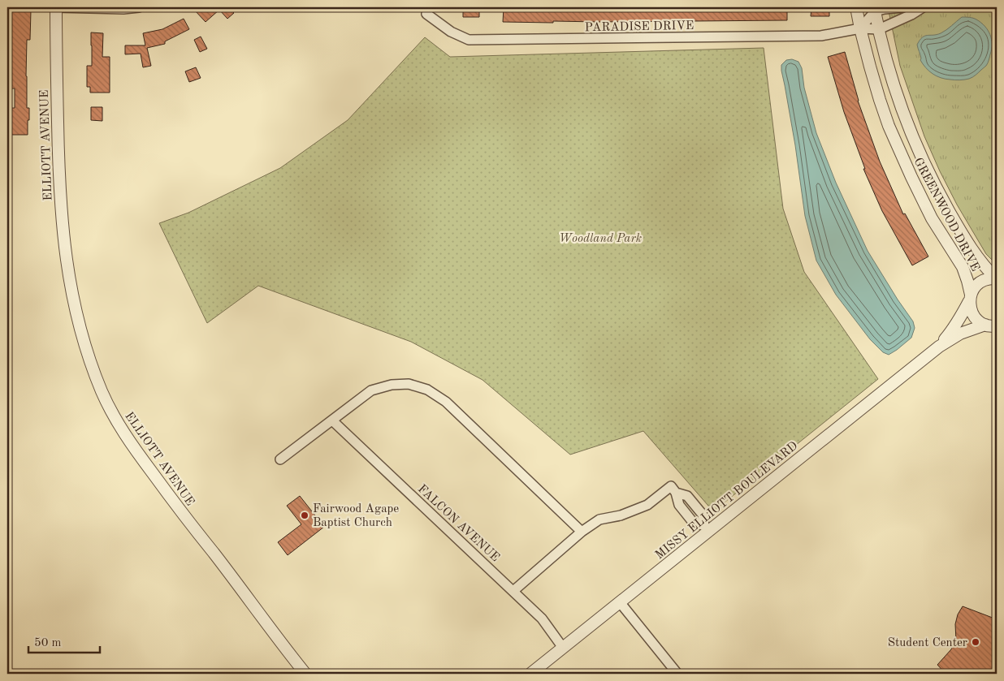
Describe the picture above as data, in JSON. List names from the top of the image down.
{
  "streets": {
    "street": [
      "PARADISE DRIVE",
      "ELLIOTT AVENUE",
      "GREENWOOD DRIVE",
      "MISSY ELLIOTT BOULEVARD",
      "FALCON AVENUE"
    ]
  },
  "crossings": [
    ["PARADISE DRIVE", "GREENWOOD DRIVE"],
    ["GREENWOOD DRIVE", "MISSY ELLIOTT BOULEVARD"],
    ["MISSY ELLIOTT BOULEVARD", "FALCON AVENUE"]
  ],
  "parks": ["Woodland Park"],
  "places": ["Fairwood Agape Baptist Church", "Student Center"],
  "scale_bar": "50 m"
}
